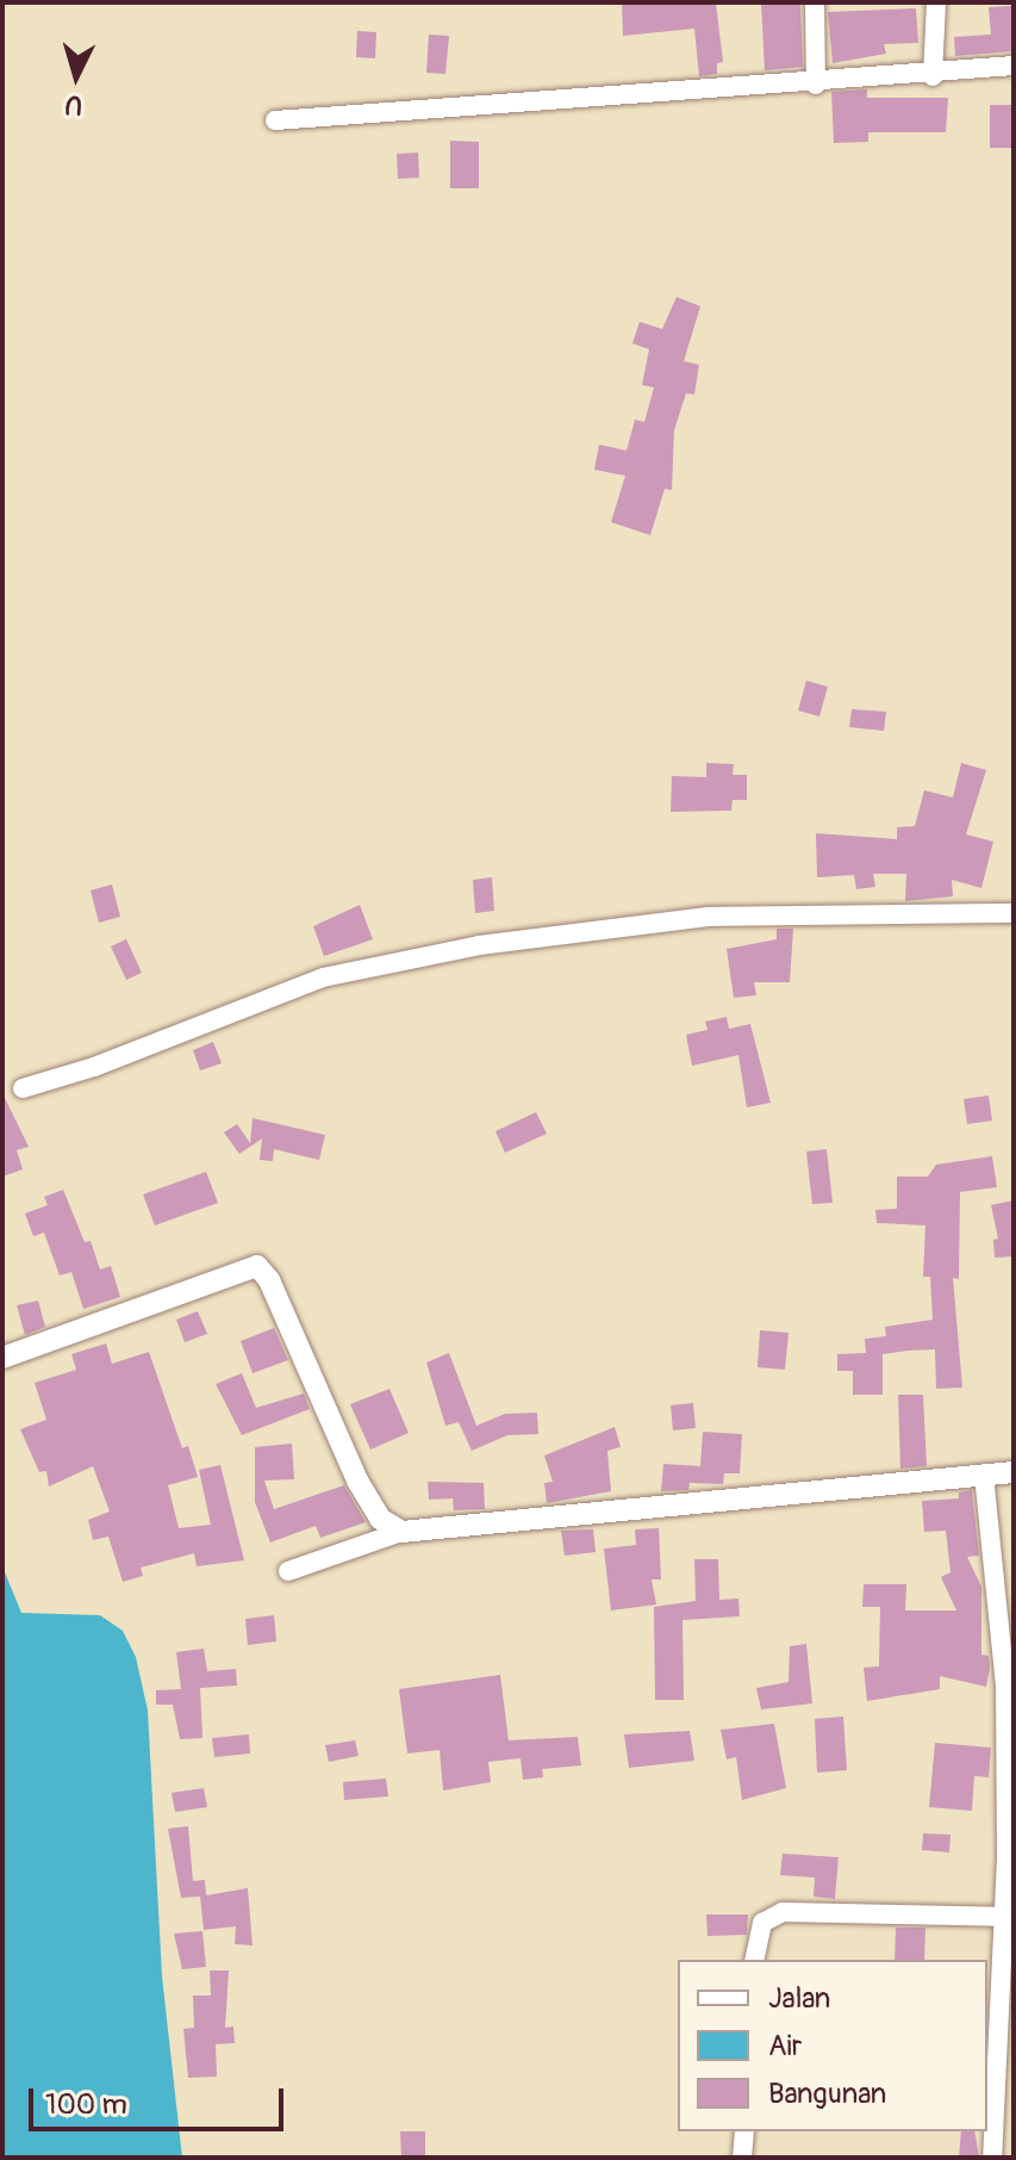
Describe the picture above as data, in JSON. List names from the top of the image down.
{
  "legend": ["Jalan", "Air", "Bangunan"],
  "scale_bar": "100 m",
  "north": "bottom"
}
